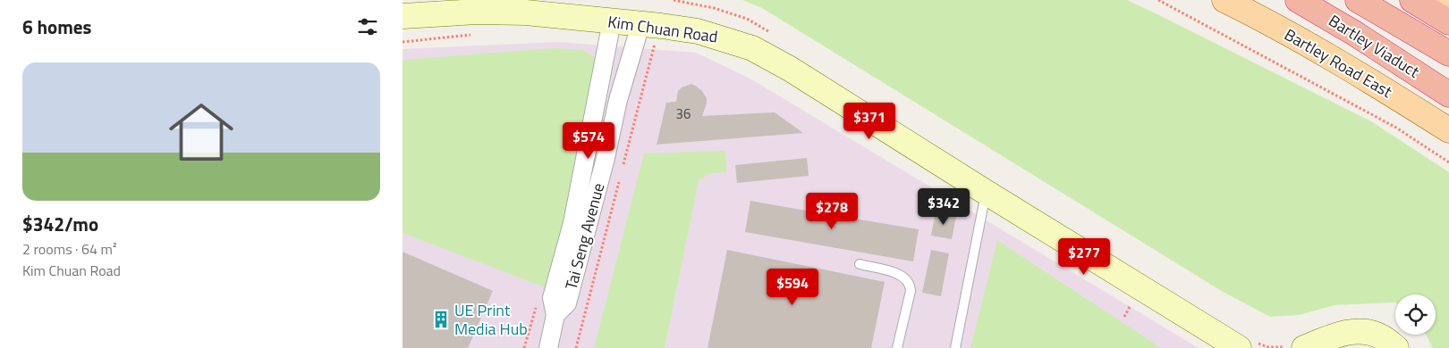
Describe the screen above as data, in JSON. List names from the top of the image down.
{
  "streets": {
    "highway": ["Bartley Viaduct"],
    "main road": ["Kim Chuan Road", "Bartley Road East"],
    "street": ["Tai Seng Avenue"]
  },
  "crossings": [
    ["Kim Chuan Road", "Tai Seng Avenue"]
  ],
  "places": {
    "building": ["UE Print Media Hub"]
  },
  "house_numbers": ["36"],
  "page": {
    "heading": "6 homes",
    "list": [
      {
        "name": "$342/mo",
        "note": "2 rooms · 64 m² · Kim Chuan Road"
      }
    ],
    "price": [
      "$371",
      "$574",
      "$342",
      "$278",
      "$277",
      "$594"
    ]
  }
}
